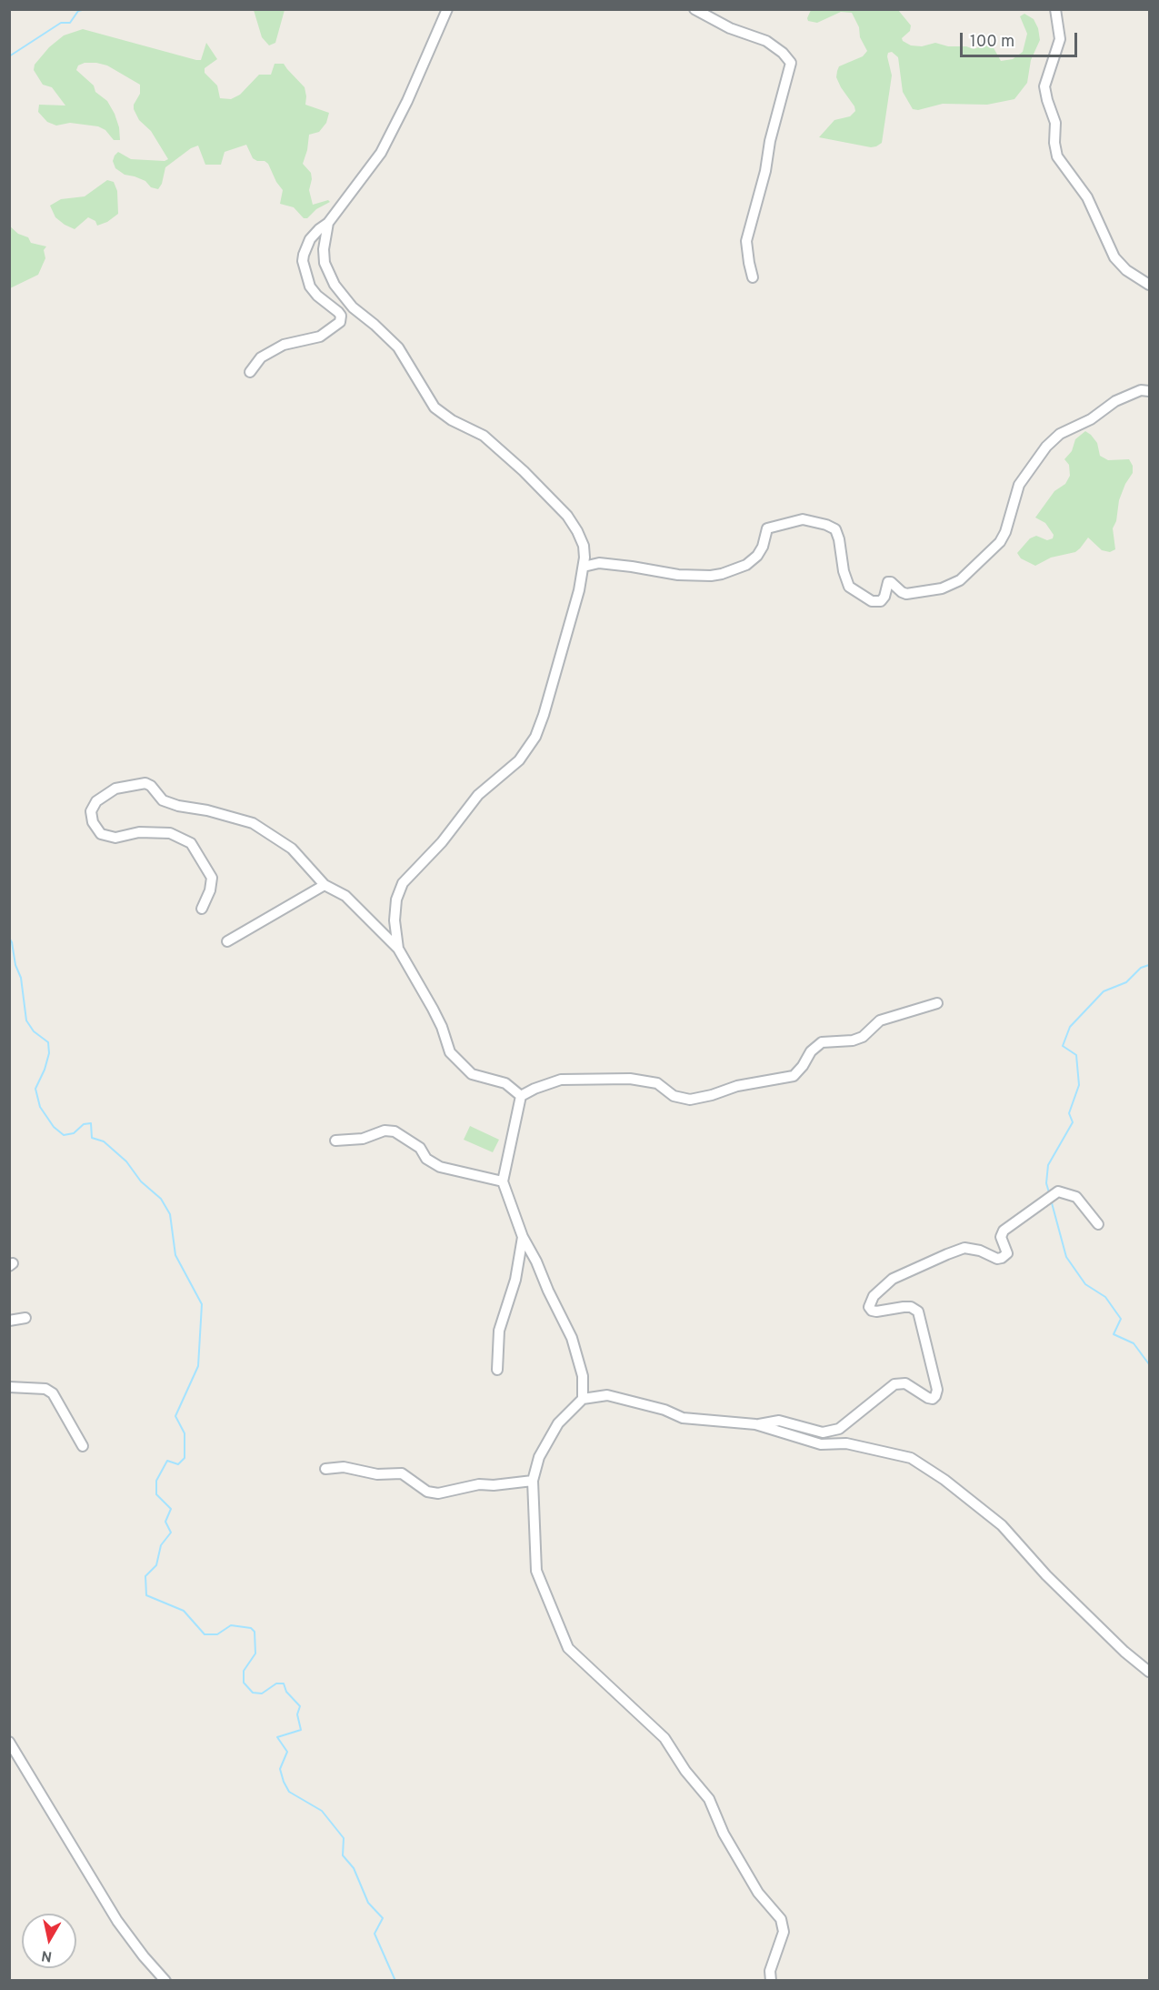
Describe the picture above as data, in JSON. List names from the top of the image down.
{
  "scale_bar": "100 m",
  "north": "bottom"
}
